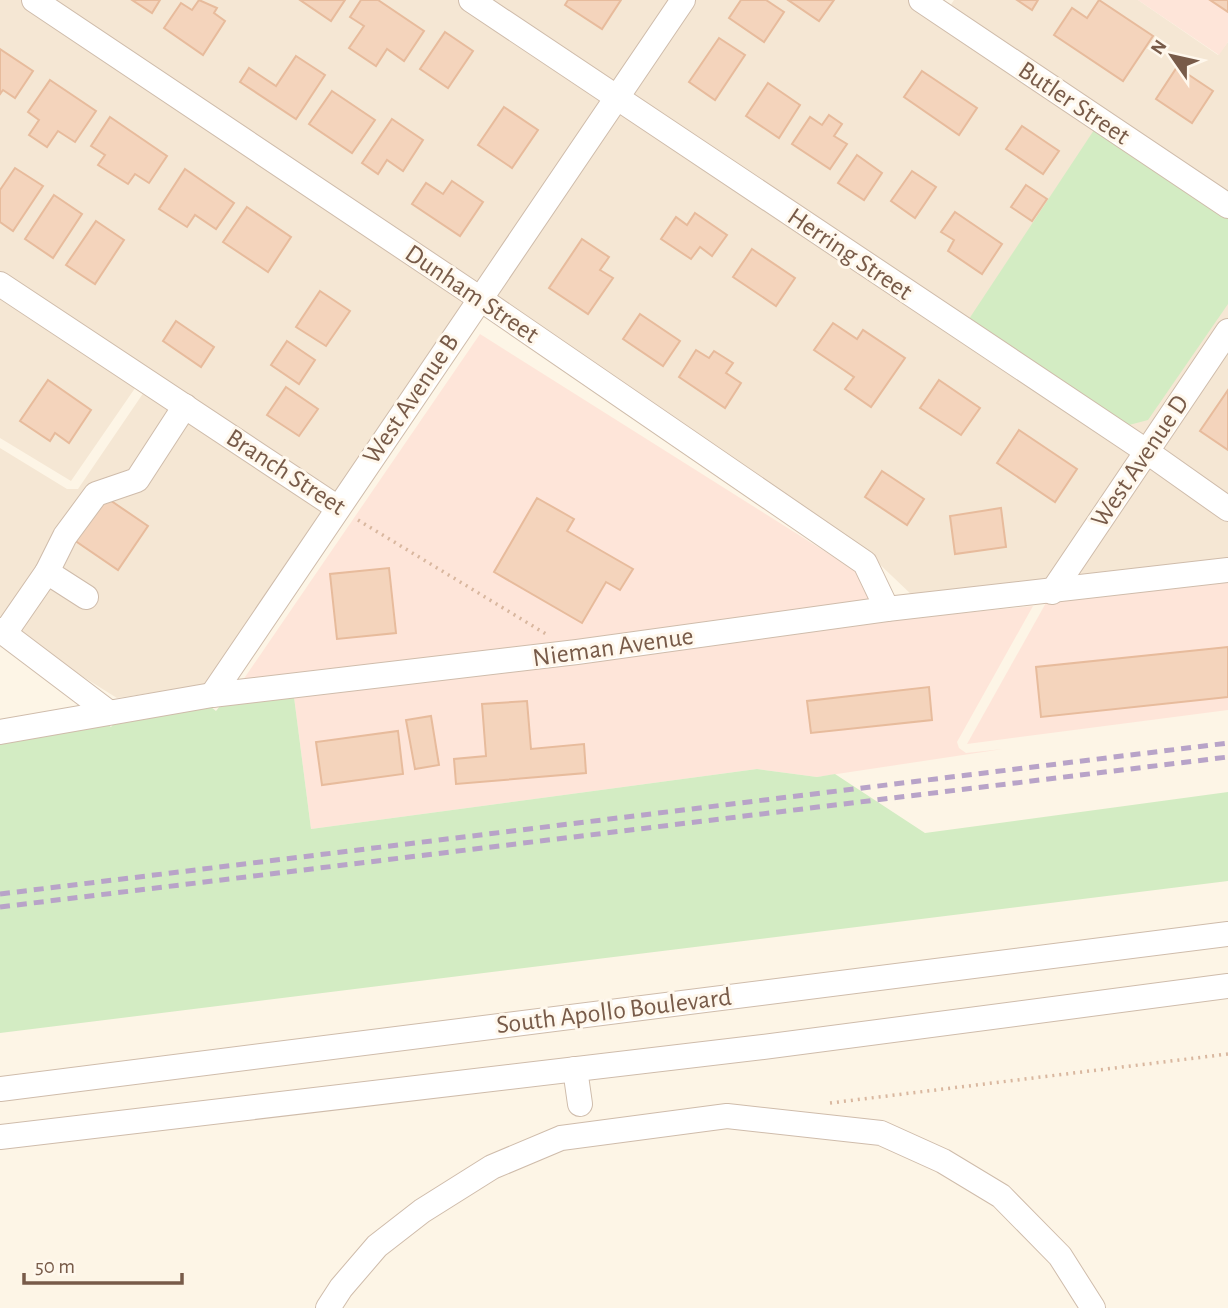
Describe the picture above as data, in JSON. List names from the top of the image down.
{
  "streets": {
    "street": [
      "Butler Street",
      "Herring Street",
      "Dunham Street",
      "West Avenue B",
      "West Avenue D",
      "Branch Street",
      "Nieman Avenue",
      "South Apollo Boulevard"
    ]
  },
  "crossings": [
    ["Herring Street", "West Avenue B"],
    ["Herring Street", "West Avenue D"],
    ["Dunham Street", "West Avenue B"],
    ["Dunham Street", "Nieman Avenue"],
    ["West Avenue B", "Branch Street"],
    ["West Avenue B", "Nieman Avenue"],
    ["West Avenue D", "Nieman Avenue"],
    ["Branch Street", "Nieman Avenue"]
  ],
  "scale_bar": "50 m",
  "north": "top left"
}
